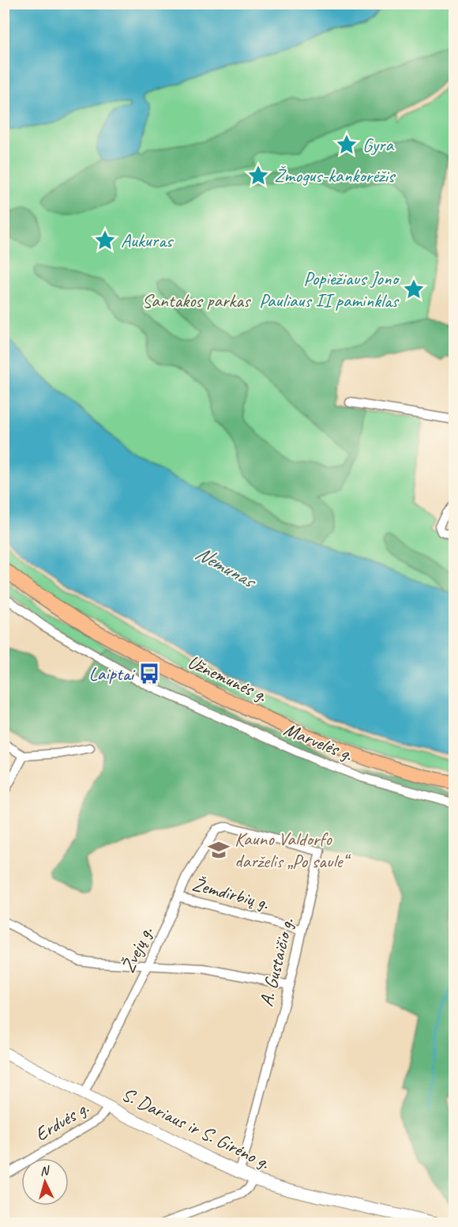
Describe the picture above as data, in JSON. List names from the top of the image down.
{
  "streets": {
    "main road": ["Užnemunės g."],
    "street": [
      "Marvelės g.",
      "Žemdirbių g.",
      "Žvejų g.",
      "A. Gustaičio g.",
      "Erdvės g.",
      "S. Dariaus ir S. Girėno g."
    ]
  },
  "crossings": [
    ["Žemdirbių g.", "Žvejų g."],
    ["Žemdirbių g.", "A. Gustaičio g."],
    ["Žvejų g.", "A. Gustaičio g."],
    ["Žvejų g.", "S. Dariaus ir S. Girėno g."],
    ["A. Gustaičio g.", "S. Dariaus ir S. Girėno g."],
    ["Erdvės g.", "S. Dariaus ir S. Girėno g."]
  ],
  "water": ["Nemunas"],
  "parks": ["Santakos parkas"],
  "places": {
    "place": [
      "Gyra",
      "Žmogus-kankorėžis",
      "Aukuras",
      "Popiežiaus Jono Pauliaus II paminklas"
    ],
    "bus stop": ["Laiptai"],
    "school or university": ["Kauno Valdorfo darželis „Po saule“"]
  },
  "north": "top"
}
